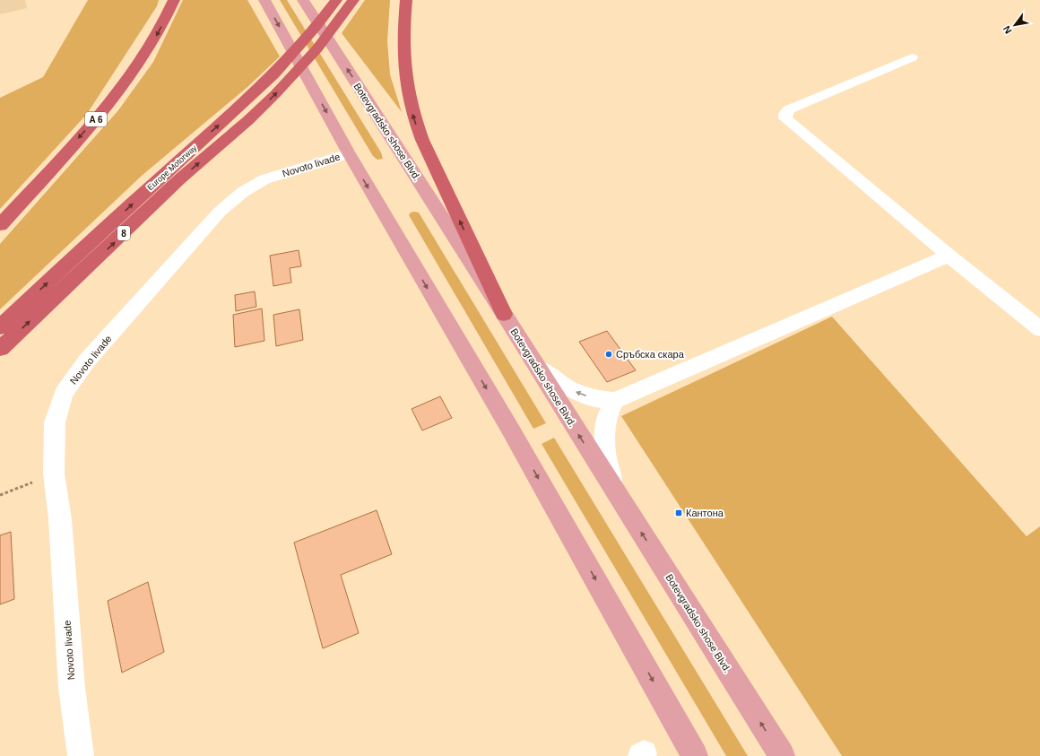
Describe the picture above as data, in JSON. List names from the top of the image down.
{
  "streets": {
    "highway": ["A 6", "Europe Motorway", "8"],
    "main road": ["Botevgradsko shose Blvd."],
    "lane": ["Novoto livade"]
  },
  "places": {
    "other": ["Сръбска скара"],
    "transit": ["Кантона"]
  },
  "north": "bottom left"
}
